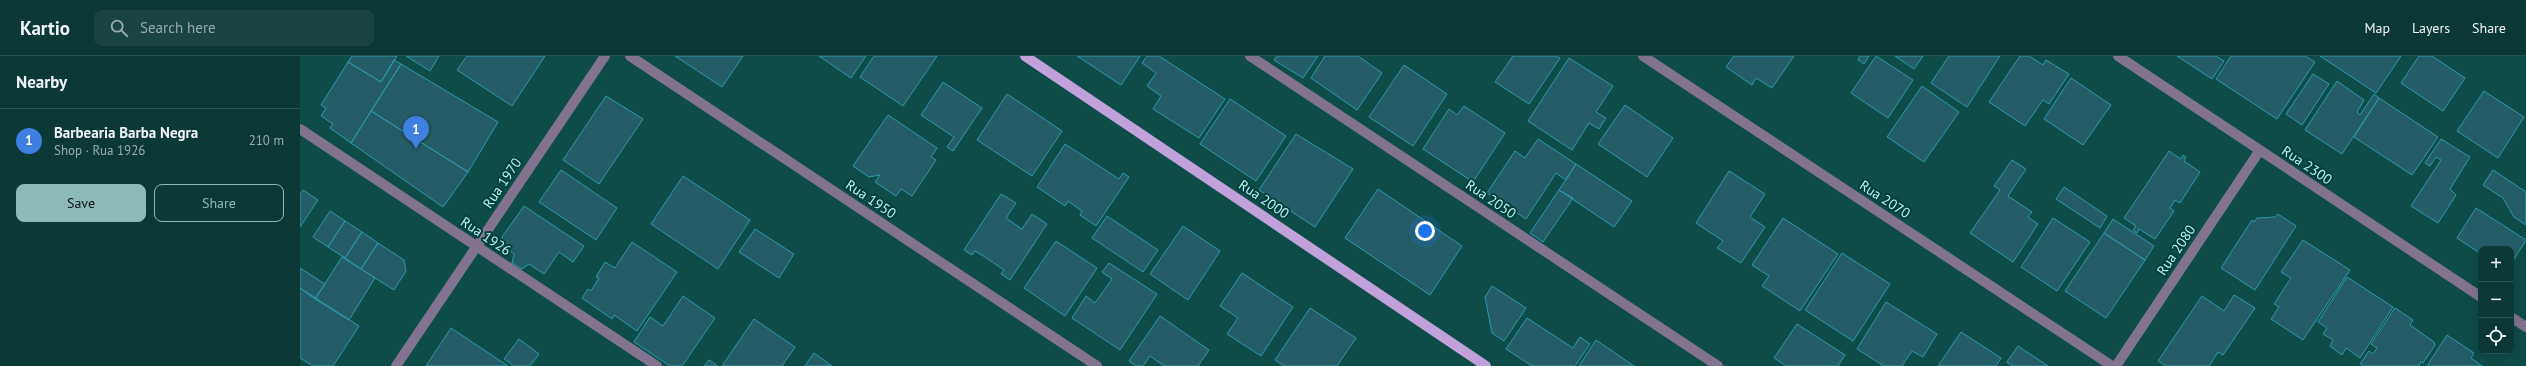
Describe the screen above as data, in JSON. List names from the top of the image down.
{
  "streets": {
    "main road": ["Rua 2000"],
    "street": [
      "Rua 2300",
      "Rua 1970",
      "Rua 1950",
      "Rua 2050",
      "Rua 2070",
      "Rua 1926",
      "Rua 2080"
    ]
  },
  "crossings": [
    ["Rua 2300", "Rua 2080"],
    ["Rua 1970", "Rua 1926"]
  ],
  "page": {
    "header": "Kartio",
    "search": "Search here",
    "nav": ["Map", "Layers", "Share"],
    "heading": "Nearby",
    "list": [
      {
        "mark": "1",
        "name": "Barbearia Barba Negra",
        "note": "Shop · Rua 1926",
        "value": "210 m"
      }
    ],
    "pins": "1",
    "buttons": ["Save", "Share"],
    "map_buttons": ["+", "−"]
  }
}
